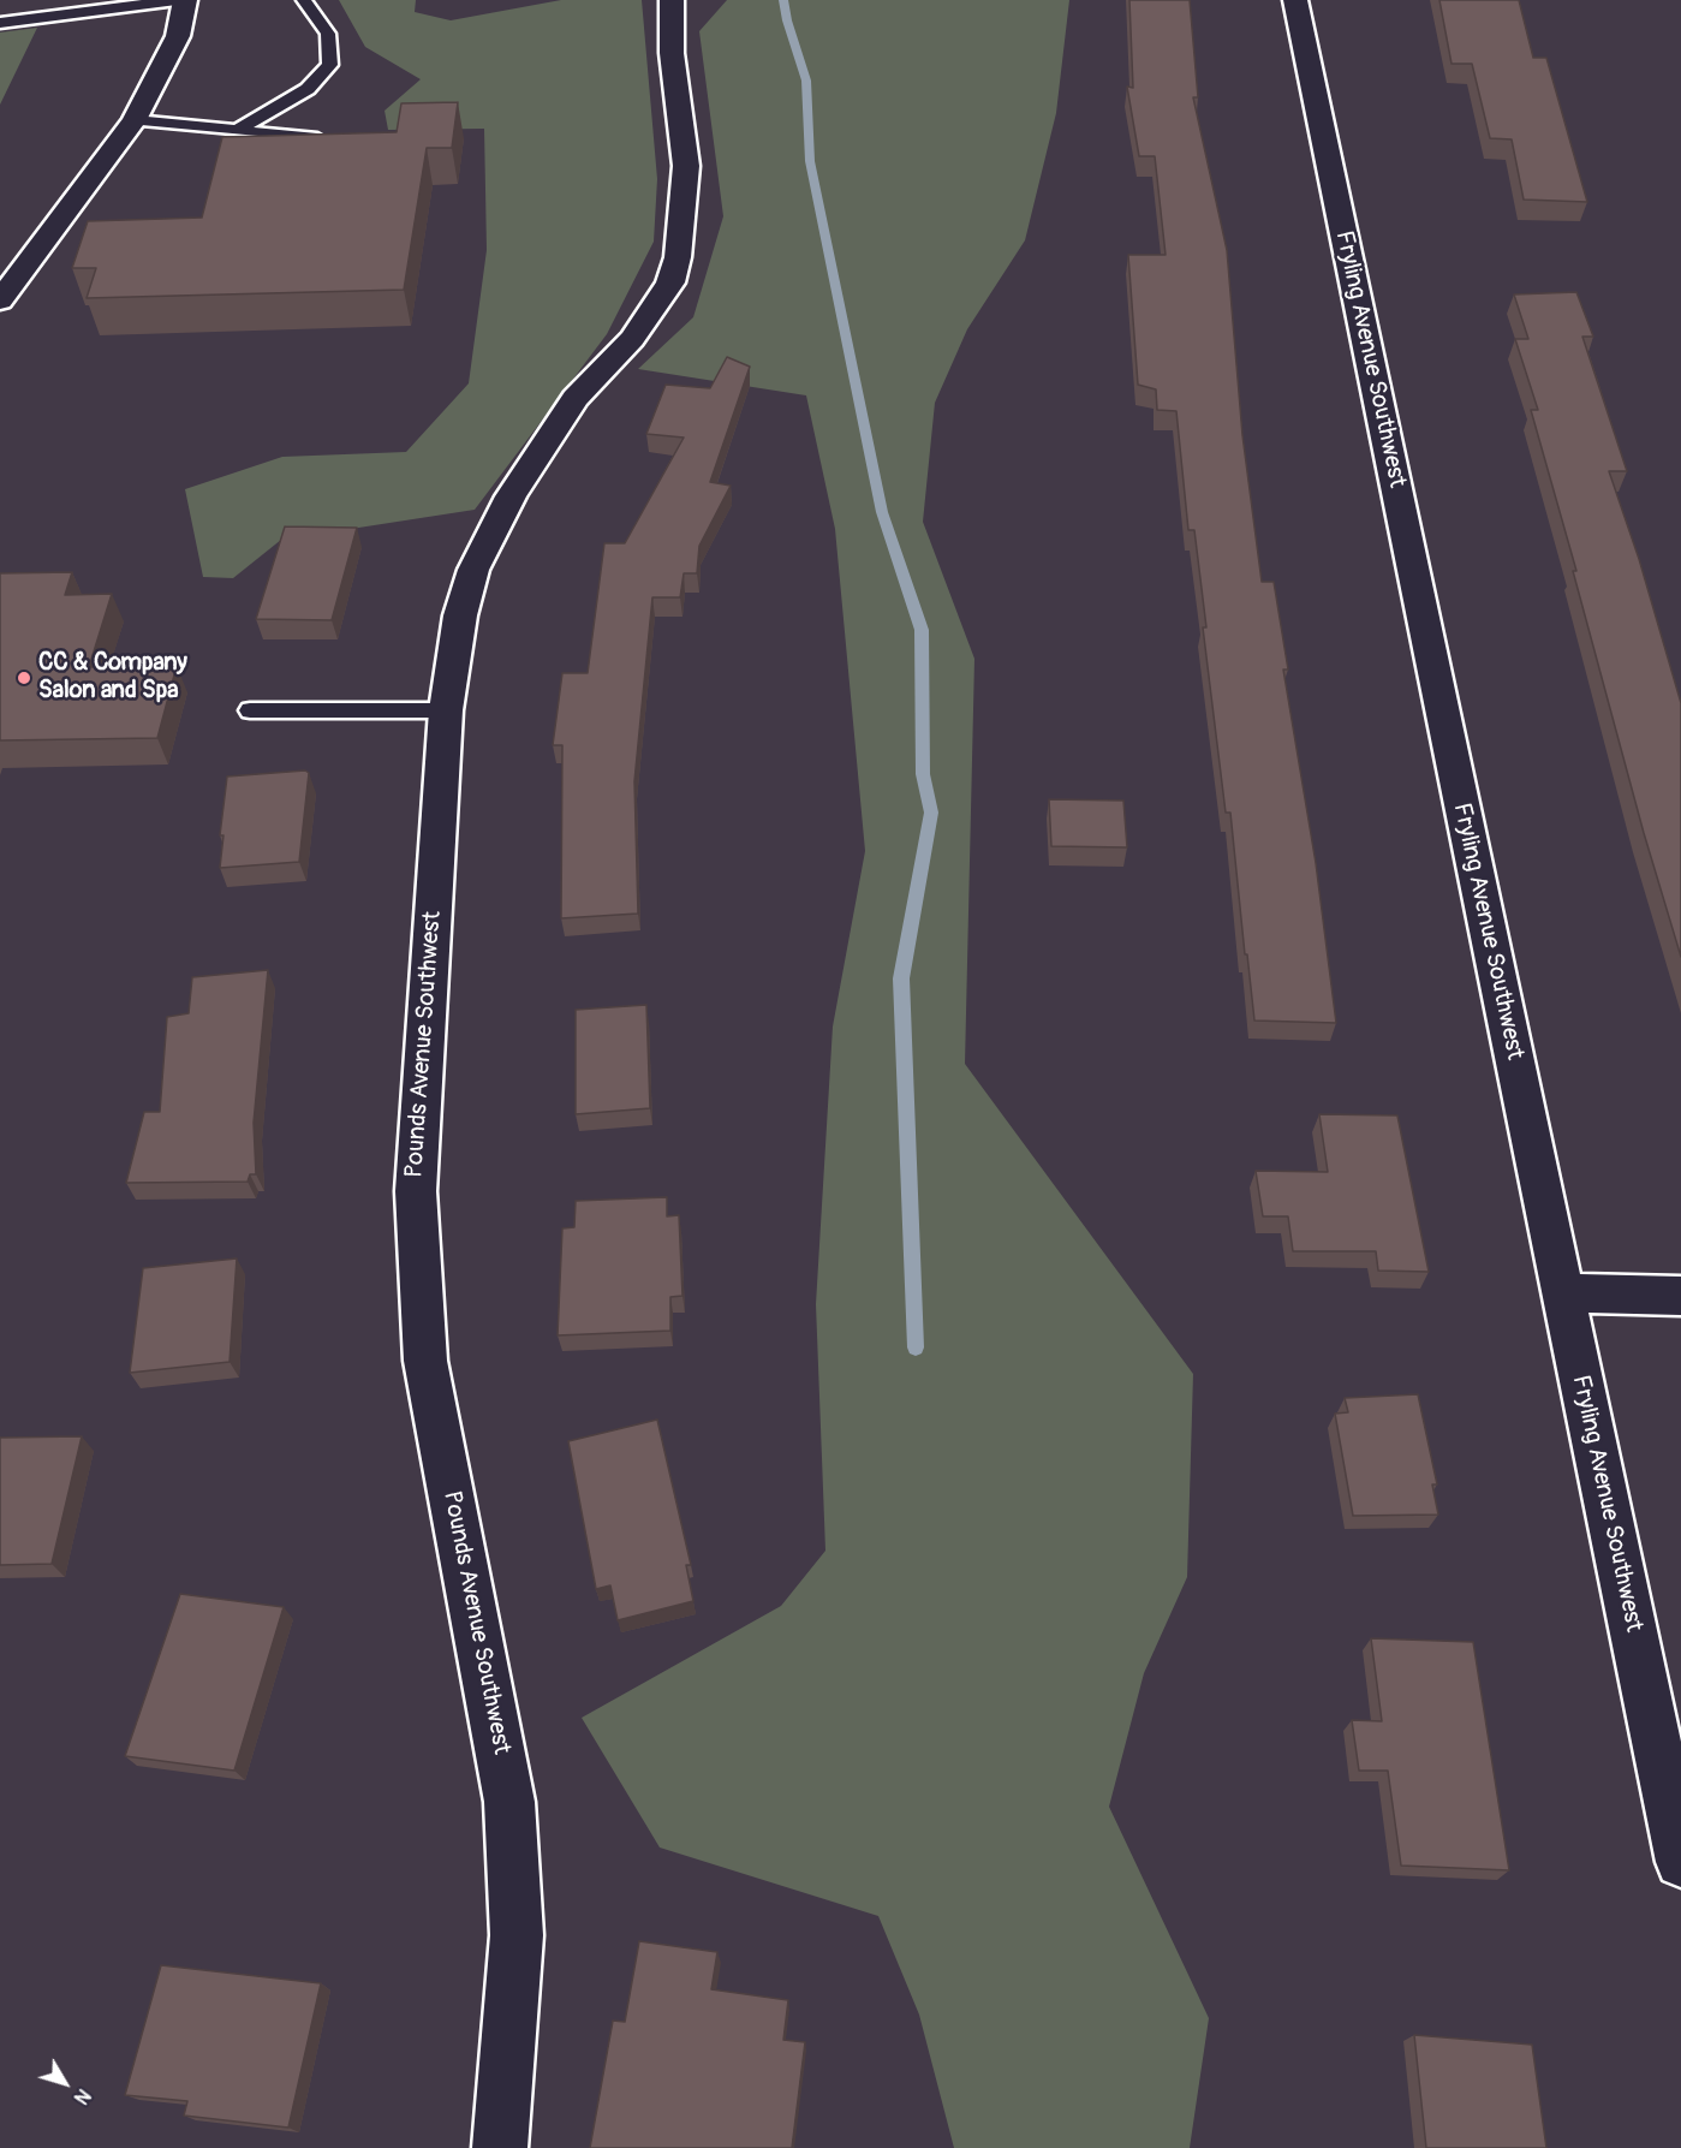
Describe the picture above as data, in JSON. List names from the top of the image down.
{
  "streets": {
    "street": ["Fryling Avenue Southwest", "Pounds Avenue Southwest"]
  },
  "places": ["CC & Company Salon and Spa"],
  "north": "bottom right"
}
